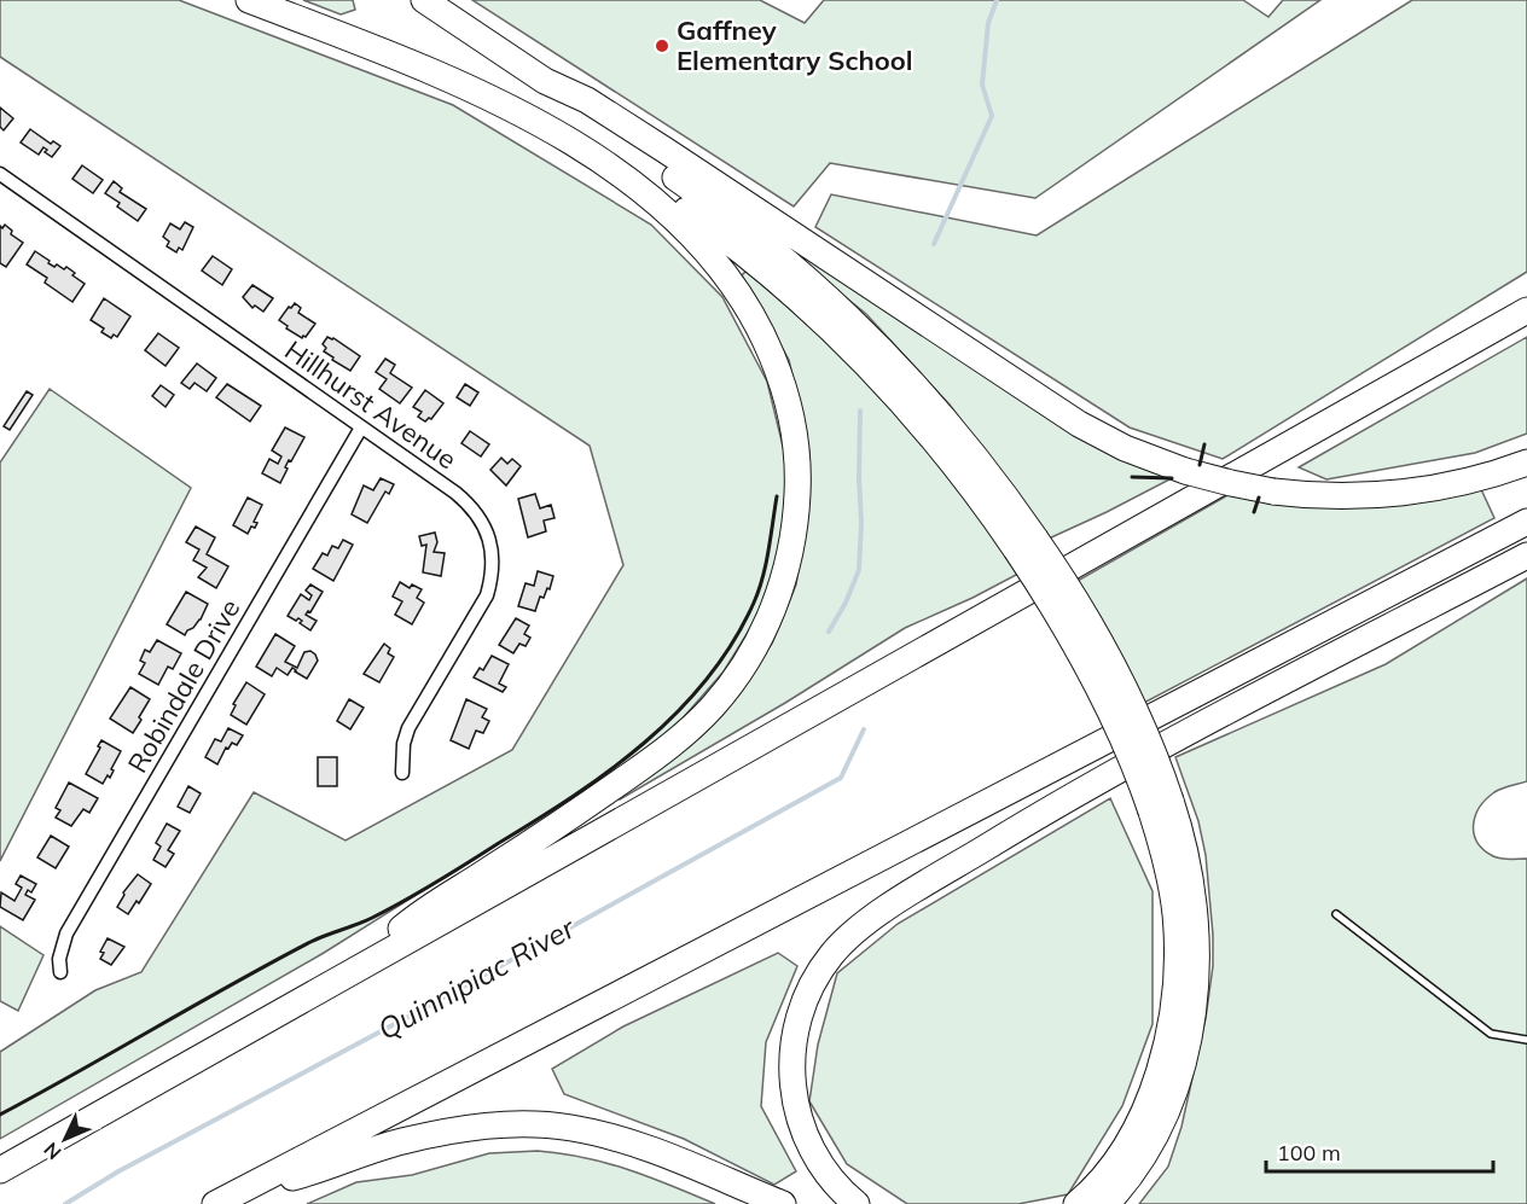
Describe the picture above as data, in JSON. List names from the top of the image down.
{
  "streets": {
    "street": ["Hillhurst Avenue", "Robindale Drive"]
  },
  "crossings": [
    ["Hillhurst Avenue", "Robindale Drive"]
  ],
  "water": ["Quinnipiac River"],
  "places": ["Gaffney Elementary School"],
  "scale_bar": "100 m",
  "north": "bottom left"
}
